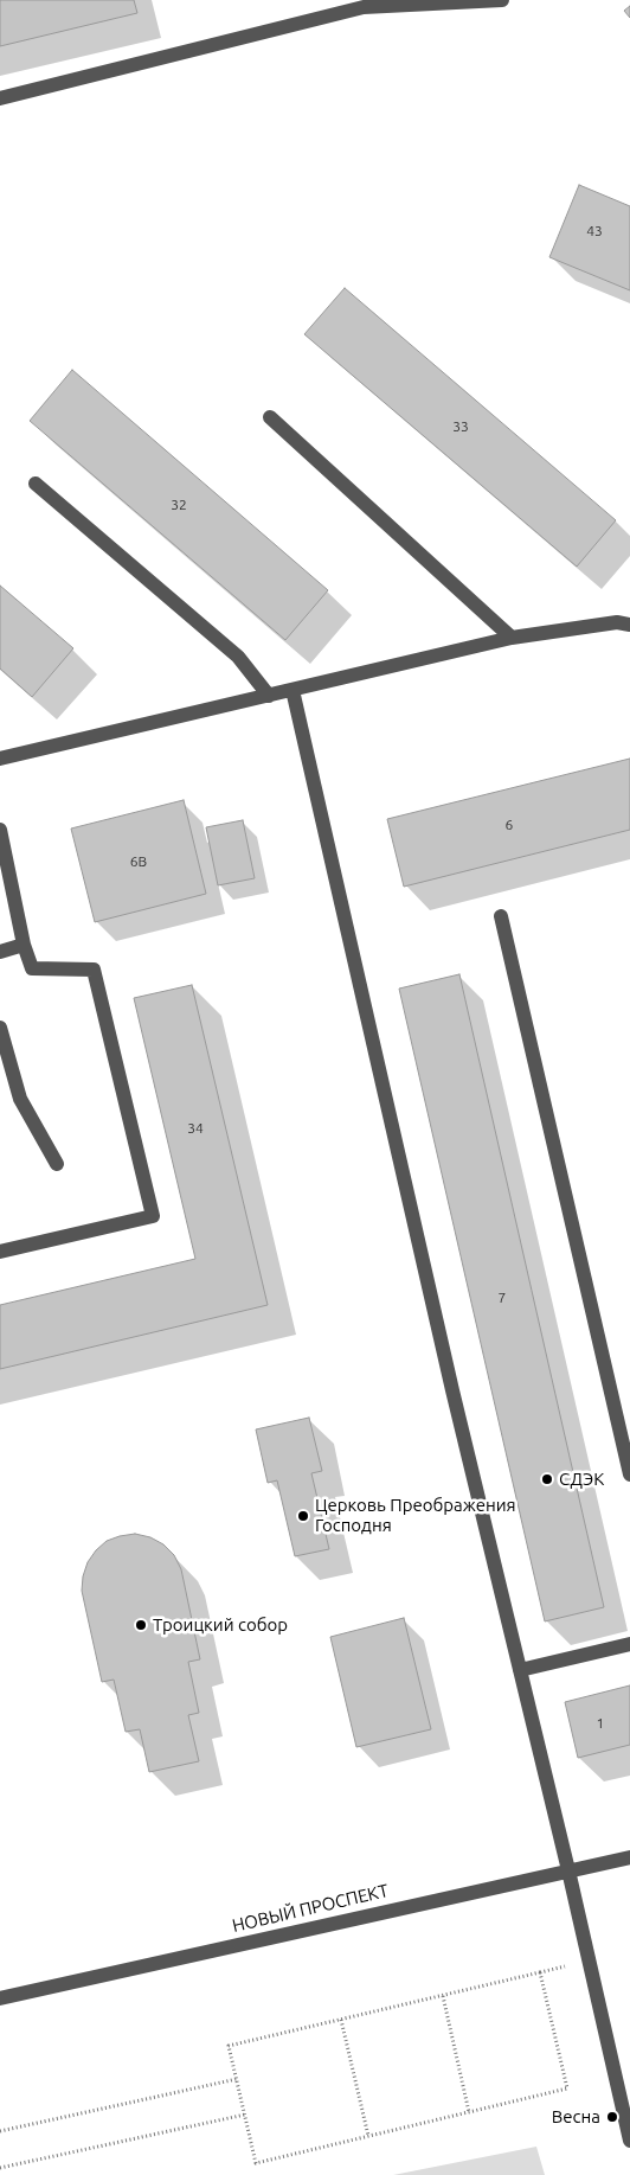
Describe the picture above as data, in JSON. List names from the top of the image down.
{
  "streets": {
    "street": ["НОВЫЙ ПРОСПЕКТ"]
  },
  "places": [
    "СДЭК",
    "Церковь Преображения Господня",
    "Троицкий собор",
    "Весна"
  ],
  "house_numbers": [
    "43",
    "33",
    "32",
    "6",
    "6В",
    "34",
    "7",
    "1"
  ]
}
